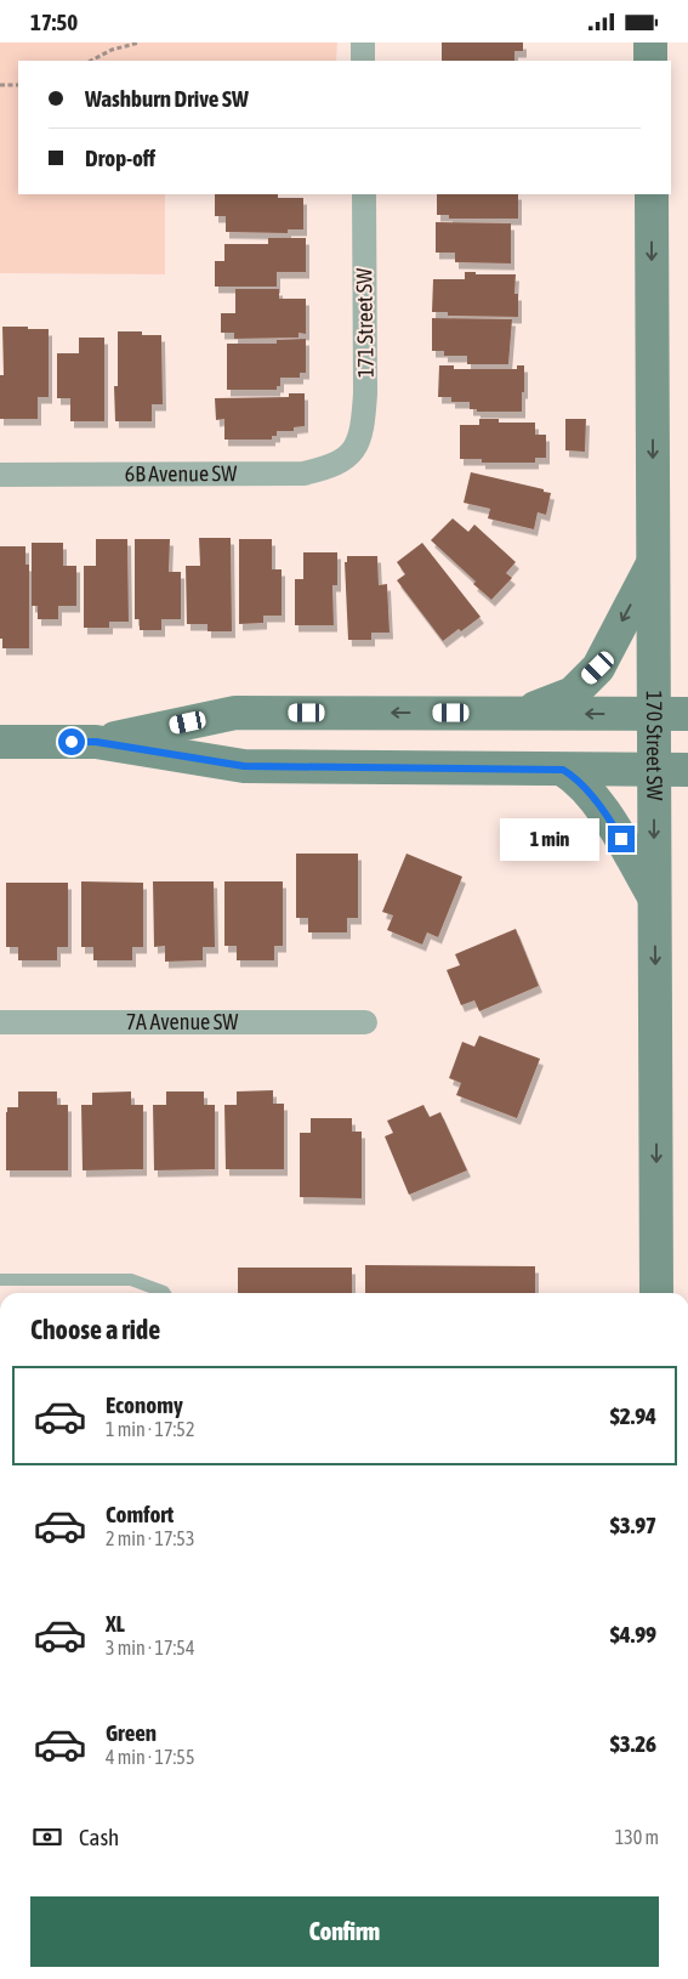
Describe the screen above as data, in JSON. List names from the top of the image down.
{
  "streets": {
    "main road": ["170 Street SW"],
    "street": ["171 Street SW", "6B Avenue SW", "7A Avenue SW"]
  },
  "crossings": [
    ["171 Street SW", "6B Avenue SW"]
  ],
  "one_way": ["170 Street SW"],
  "page": {
    "status": "17:50",
    "banner": ["Washburn Drive SW", "Drop-off"],
    "bubble": "1 min",
    "heading": "Choose a ride",
    "list": [
      {
        "name": "Economy",
        "note": "1 min · 17:52",
        "value": "$2.94"
      },
      {
        "name": "Comfort",
        "note": "2 min · 17:53",
        "value": "$3.97"
      },
      {
        "name": "XL",
        "note": "3 min · 17:54",
        "value": "$4.99"
      },
      {
        "name": "Green",
        "note": "4 min · 17:55",
        "value": "$3.26"
      }
    ],
    "pay": ["Cash", "130 m"],
    "buttons": "Confirm"
  }
}
